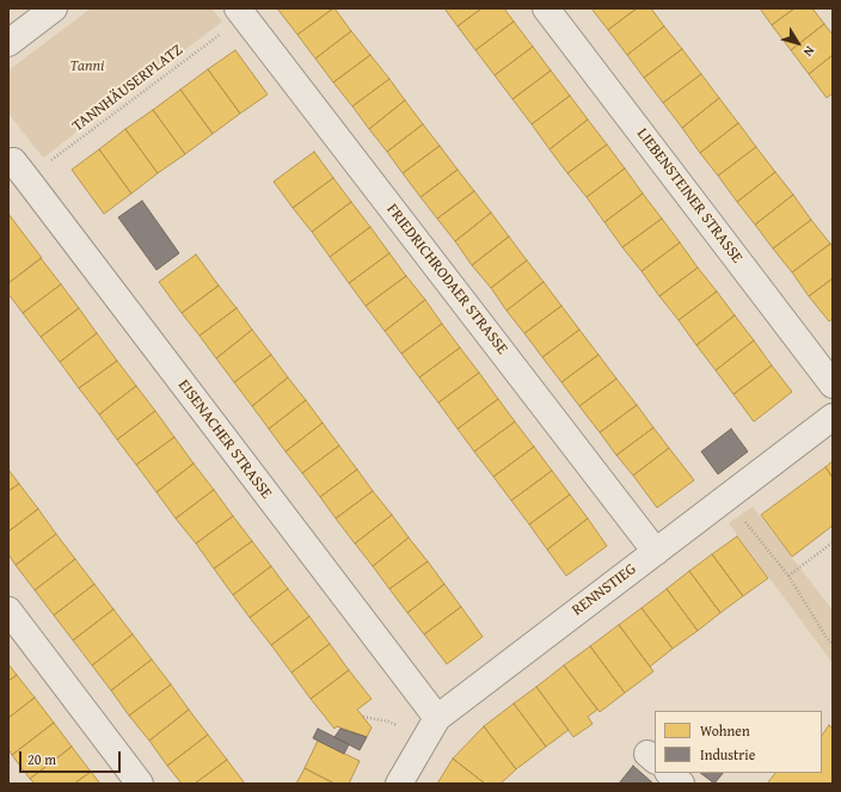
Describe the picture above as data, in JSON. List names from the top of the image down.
{
  "streets": {
    "street": [
      "LIEBENSTEINER STRASSE",
      "FRIEDRICHRODAER STRASSE",
      "EISENACHER STRASSE",
      "RENNSTIEG"
    ],
    "path": ["TANNHÄUSERPLATZ"]
  },
  "crossings": [
    ["TANNHÄUSERPLATZ", "FRIEDRICHRODAER STRASSE"],
    ["TANNHÄUSERPLATZ", "EISENACHER STRASSE"],
    ["FRIEDRICHRODAER STRASSE", "RENNSTIEG"],
    ["EISENACHER STRASSE", "RENNSTIEG"]
  ],
  "parks": ["Tanni"],
  "legend": ["Wohnen", "Industrie"],
  "scale_bar": "20 m",
  "north": "bottom right"
}
